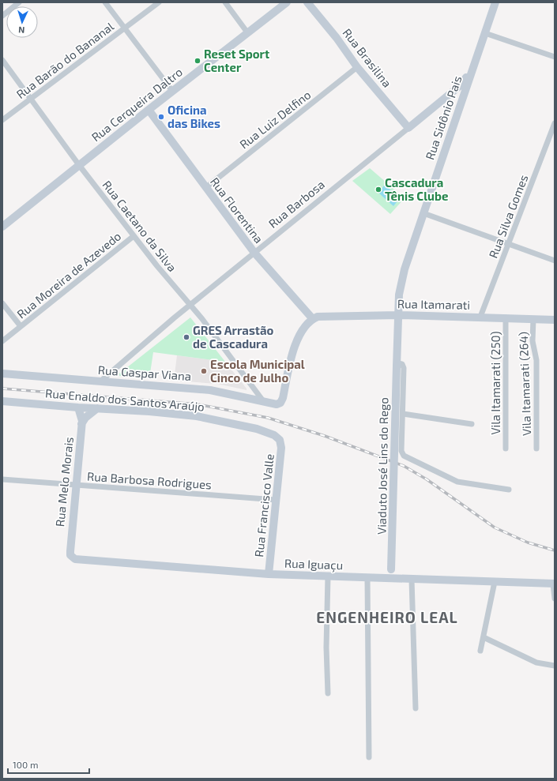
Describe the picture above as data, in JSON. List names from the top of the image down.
{
  "streets": {
    "main road": [
      "Rua Brasilina",
      "Rua Cerqueira Daltro",
      "Rua Sidônio Pais",
      "Rua Barbosa",
      "Rua Florentina",
      "Rua Itamarati",
      "Rua Gaspar Viana",
      "Rua Enaldo dos Santos Araújo",
      "Viaduto José Lins do Rego",
      "Rua Melo Morais",
      "Rua Francisco Valle",
      "Rua Iguaçu"
    ],
    "street": [
      "Rua Barão do Bananal",
      "Rua Luiz Delfino",
      "Rua Silva Gomes",
      "Rua Caetano da Silva",
      "Rua Moreira de Azevedo",
      "Vila Itamarati (250)",
      "Vila Itamarati (264)",
      "Rua Barbosa Rodrigues"
    ]
  },
  "crossings": [
    ["Rua Brasilina", "Rua Luiz Delfino"],
    ["Rua Brasilina", "Rua Barbosa"],
    ["Rua Barão do Bananal", "Rua Caetano da Silva"],
    ["Rua Cerqueira Daltro", "Rua Florentina"],
    ["Rua Cerqueira Daltro", "Rua Caetano da Silva"],
    ["Rua Sidônio Pais", "Rua Barbosa"],
    ["Rua Sidônio Pais", "Rua Itamarati"],
    ["Rua Sidônio Pais", "Viaduto José Lins do Rego"],
    ["Rua Luiz Delfino", "Rua Florentina"],
    ["Rua Barbosa", "Rua Florentina"],
    ["Rua Barbosa", "Rua Caetano da Silva"],
    ["Rua Barbosa", "Rua Gaspar Viana"],
    ["Rua Florentina", "Rua Itamarati"],
    ["Rua Florentina", "Rua Gaspar Viana"],
    ["Rua Silva Gomes", "Rua Itamarati"],
    ["Rua Caetano da Silva", "Rua Moreira de Azevedo"],
    ["Rua Caetano da Silva", "Rua Gaspar Viana"],
    ["Rua Itamarati", "Rua Gaspar Viana"],
    ["Rua Itamarati", "Vila Itamarati (250)"],
    ["Rua Itamarati", "Vila Itamarati (264)"],
    ["Rua Itamarati", "Viaduto José Lins do Rego"],
    ["Rua Enaldo dos Santos Araújo", "Rua Melo Morais"],
    ["Rua Enaldo dos Santos Araújo", "Rua Francisco Valle"],
    ["Viaduto José Lins do Rego", "Rua Iguaçu"],
    ["Rua Barbosa Rodrigues", "Rua Melo Morais"],
    ["Rua Barbosa Rodrigues", "Rua Francisco Valle"],
    ["Rua Melo Morais", "Rua Iguaçu"],
    ["Rua Francisco Valle", "Rua Iguaçu"]
  ],
  "districts": ["ENGENHEIRO LEAL"],
  "places": [
    "Reset Sport Center",
    "Oficina das Bikes",
    "Cascadura Tênis Clube",
    "GRES Arrastão de Cascadura",
    "Escola Municipal Cinco de Julho"
  ],
  "scale_bar": "100 m",
  "north": "bottom"
}
